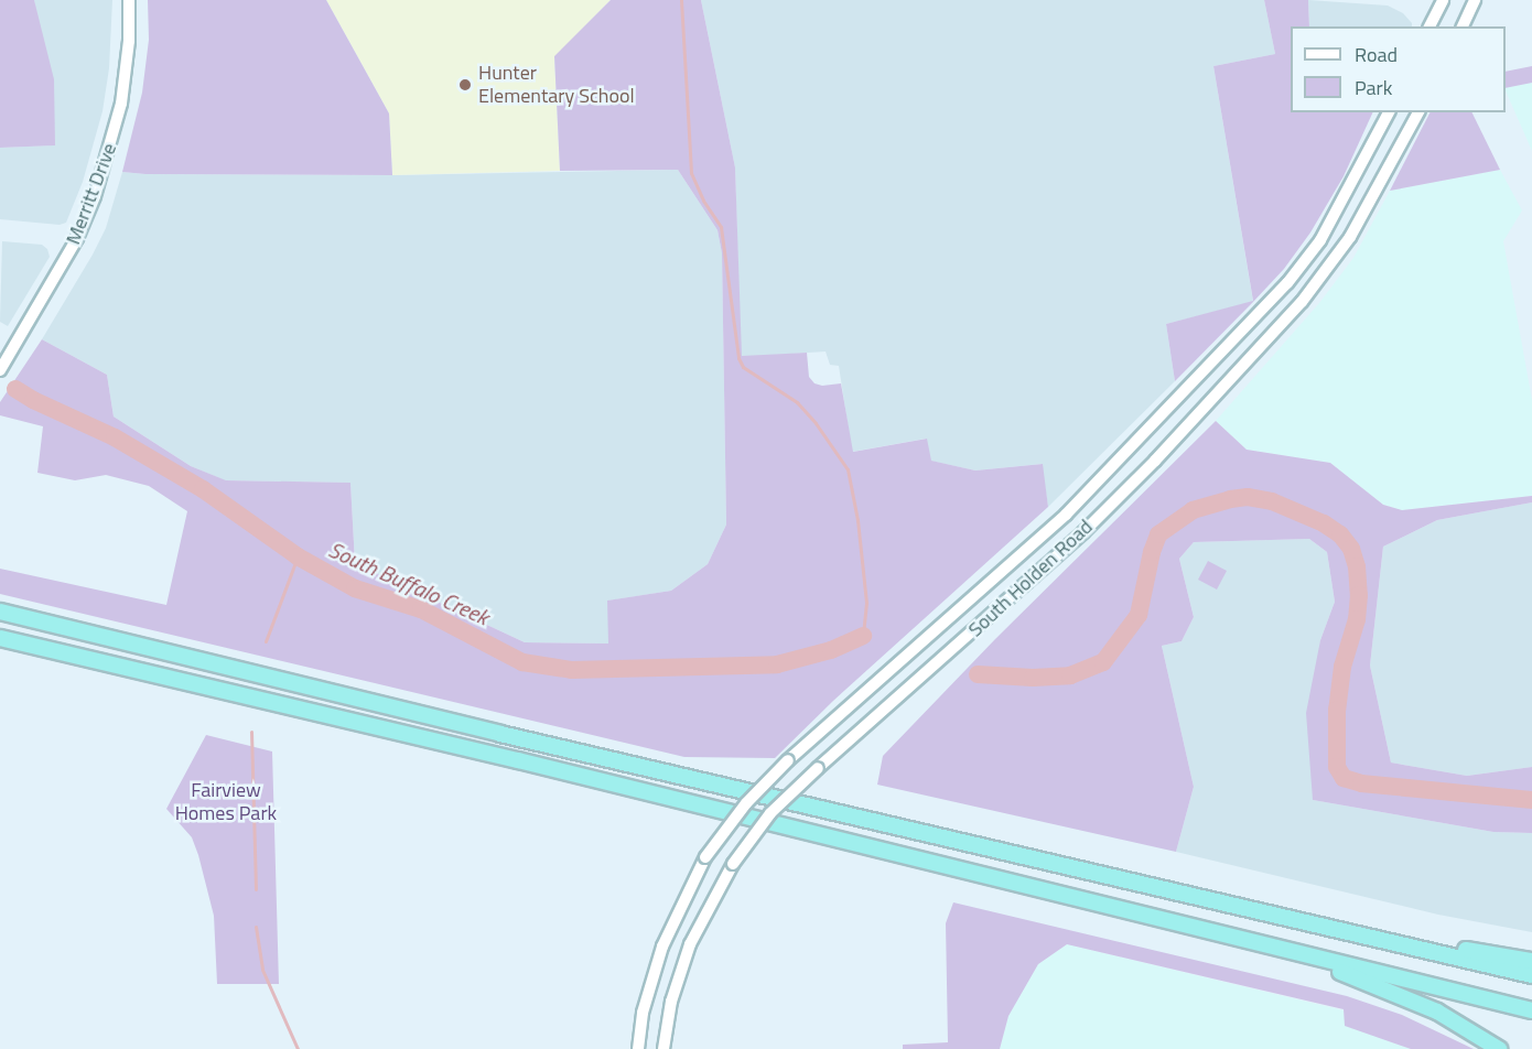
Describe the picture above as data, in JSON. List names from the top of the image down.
{
  "streets": {
    "main road": ["Merritt Drive", "South Holden Road"]
  },
  "water": ["South Buffalo Creek"],
  "parks": ["Fairview Homes Park"],
  "places": ["Hunter Elementary School"],
  "legend": ["Road", "Park"]
}
